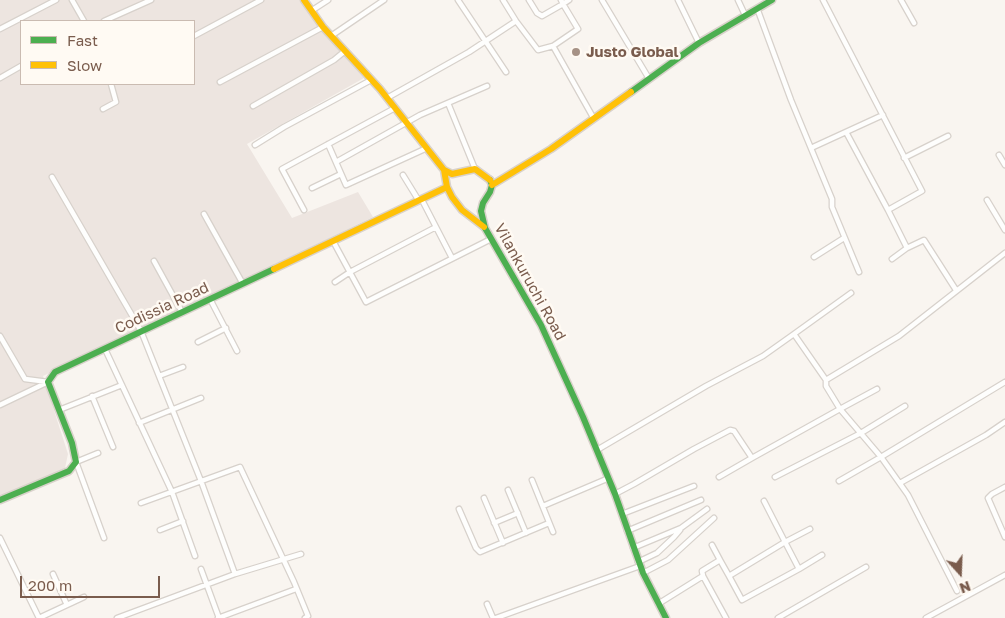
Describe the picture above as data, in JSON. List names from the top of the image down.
{
  "streets": {
    "street": ["Vilankuruchi Road", "Codissia Road"]
  },
  "places": ["Justo Global"],
  "legend": ["Fast", "Slow"],
  "scale_bar": "200 m",
  "north": "bottom"
}
